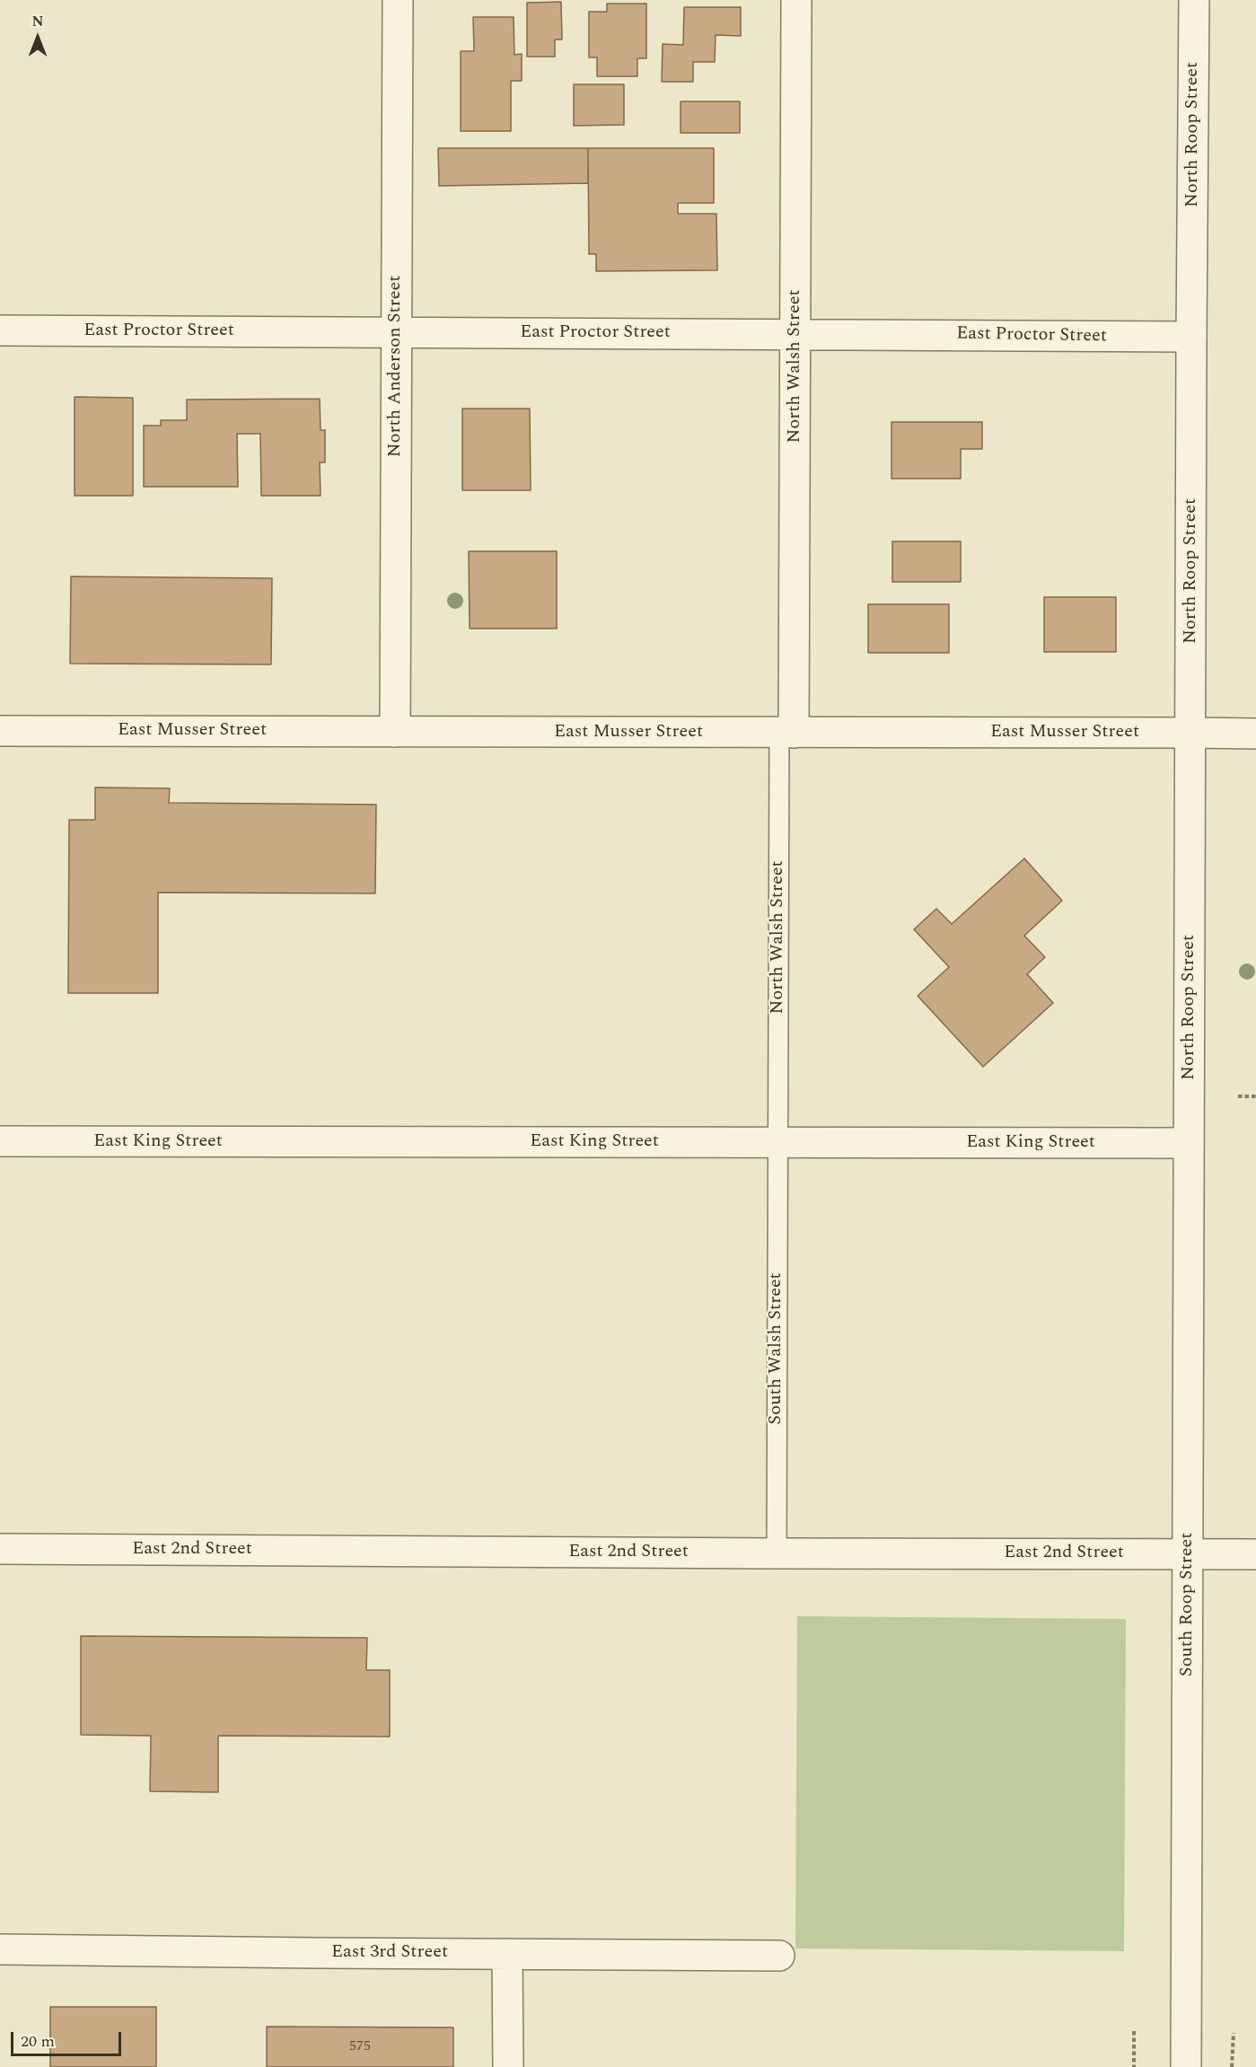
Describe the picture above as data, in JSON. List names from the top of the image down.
{
  "streets": {
    "street": [
      "North Roop Street",
      "East Proctor Street",
      "North Anderson Street",
      "North Walsh Street",
      "East Musser Street",
      "East King Street",
      "East 2nd Street",
      "South Roop Street",
      "East 3rd Street"
    ],
    "lane": ["South Walsh Street"]
  },
  "crossings": [
    ["North Roop Street", "East Proctor Street"],
    ["North Roop Street", "East Musser Street"],
    ["North Roop Street", "East King Street"],
    ["North Roop Street", "South Roop Street"],
    ["East Proctor Street", "North Anderson Street"],
    ["East Proctor Street", "North Walsh Street"],
    ["North Anderson Street", "East Musser Street"],
    ["North Walsh Street", "East Musser Street"],
    ["North Walsh Street", "East King Street"],
    ["North Walsh Street", "South Walsh Street"],
    ["East King Street", "South Walsh Street"],
    ["East King Street", "South Roop Street"],
    ["South Walsh Street", "East 2nd Street"],
    ["East 2nd Street", "South Roop Street"]
  ],
  "house_numbers": ["575"],
  "scale_bar": "20 m",
  "north": "top"
}
